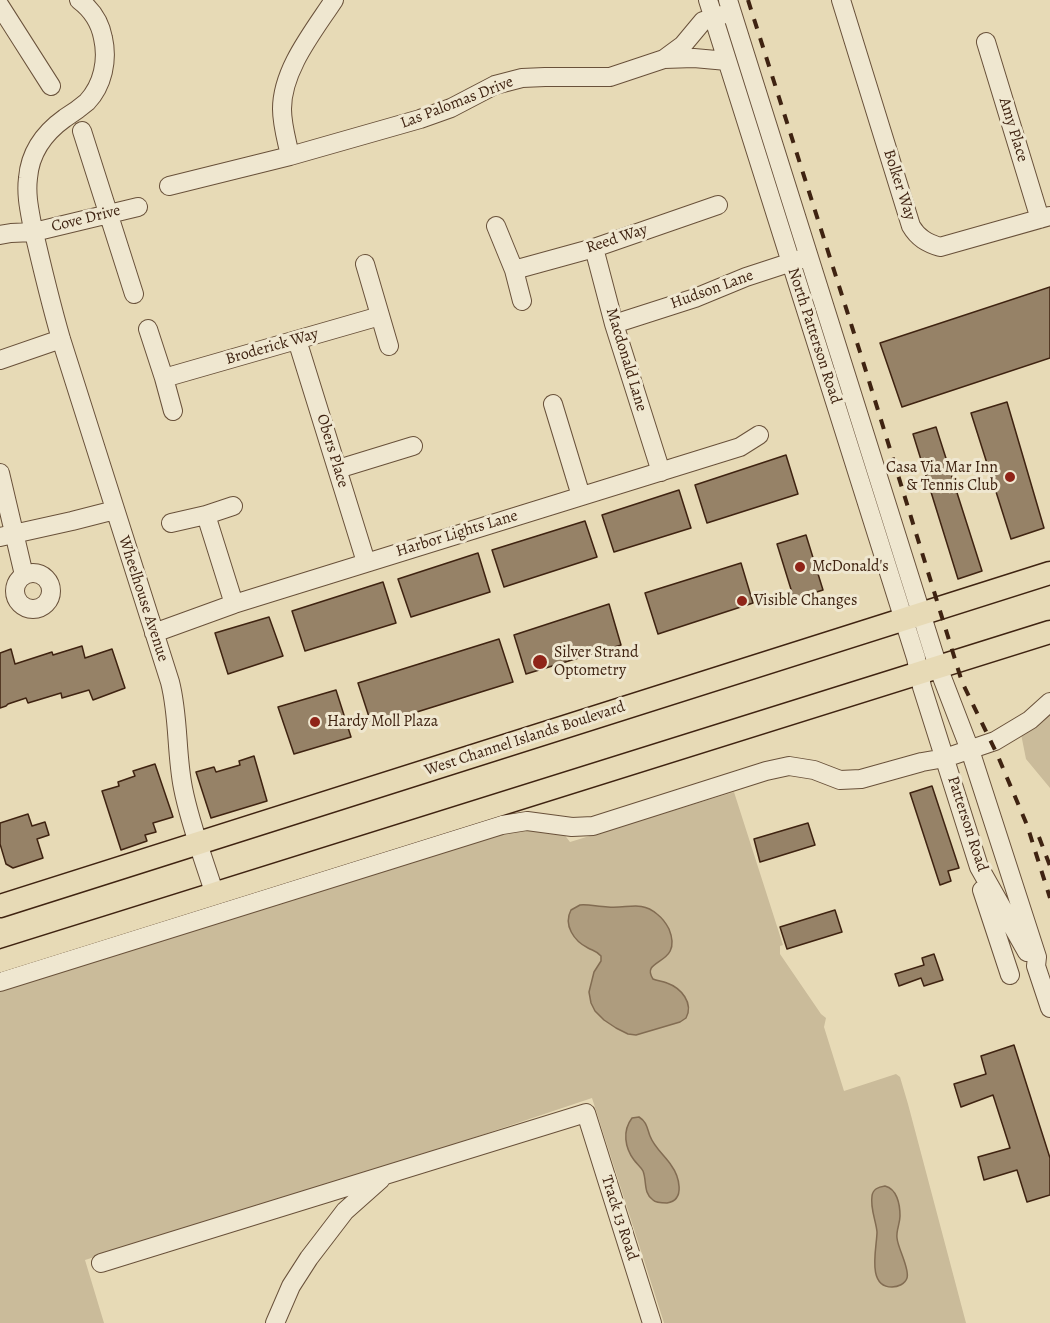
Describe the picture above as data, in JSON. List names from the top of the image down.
{
  "streets": {
    "main road": ["West Channel Islands Boulevard"],
    "street": [
      "Las Palomas Drive",
      "Amy Place",
      "Bolker Way",
      "Cove Drive",
      "Reed Way",
      "Hudson Lane",
      "North Patterson Road",
      "Broderick Way",
      "Macdonald Lane",
      "Obers Place",
      "Harbor Lights Lane",
      "Wheelhouse Avenue",
      "Patterson Road",
      "Track 13 Road"
    ]
  },
  "crossings": [
    ["Las Palomas Drive", "North Patterson Road"],
    ["Amy Place", "Bolker Way"],
    ["Cove Drive", "Wheelhouse Avenue"],
    ["Reed Way", "Macdonald Lane"],
    ["Hudson Lane", "North Patterson Road"],
    ["Hudson Lane", "Macdonald Lane"],
    ["North Patterson Road", "West Channel Islands Boulevard"],
    ["North Patterson Road", "Patterson Road"],
    ["Broderick Way", "Obers Place"],
    ["Macdonald Lane", "Harbor Lights Lane"],
    ["Obers Place", "Harbor Lights Lane"],
    ["Harbor Lights Lane", "Wheelhouse Avenue"],
    ["Wheelhouse Avenue", "West Channel Islands Boulevard"]
  ],
  "places": [
    "Casa Via Mar Inn & Tennis Club",
    "McDonald's",
    "Visible Changes",
    "Silver Strand Optometry",
    "Hardy Moll Plaza"
  ]
}
